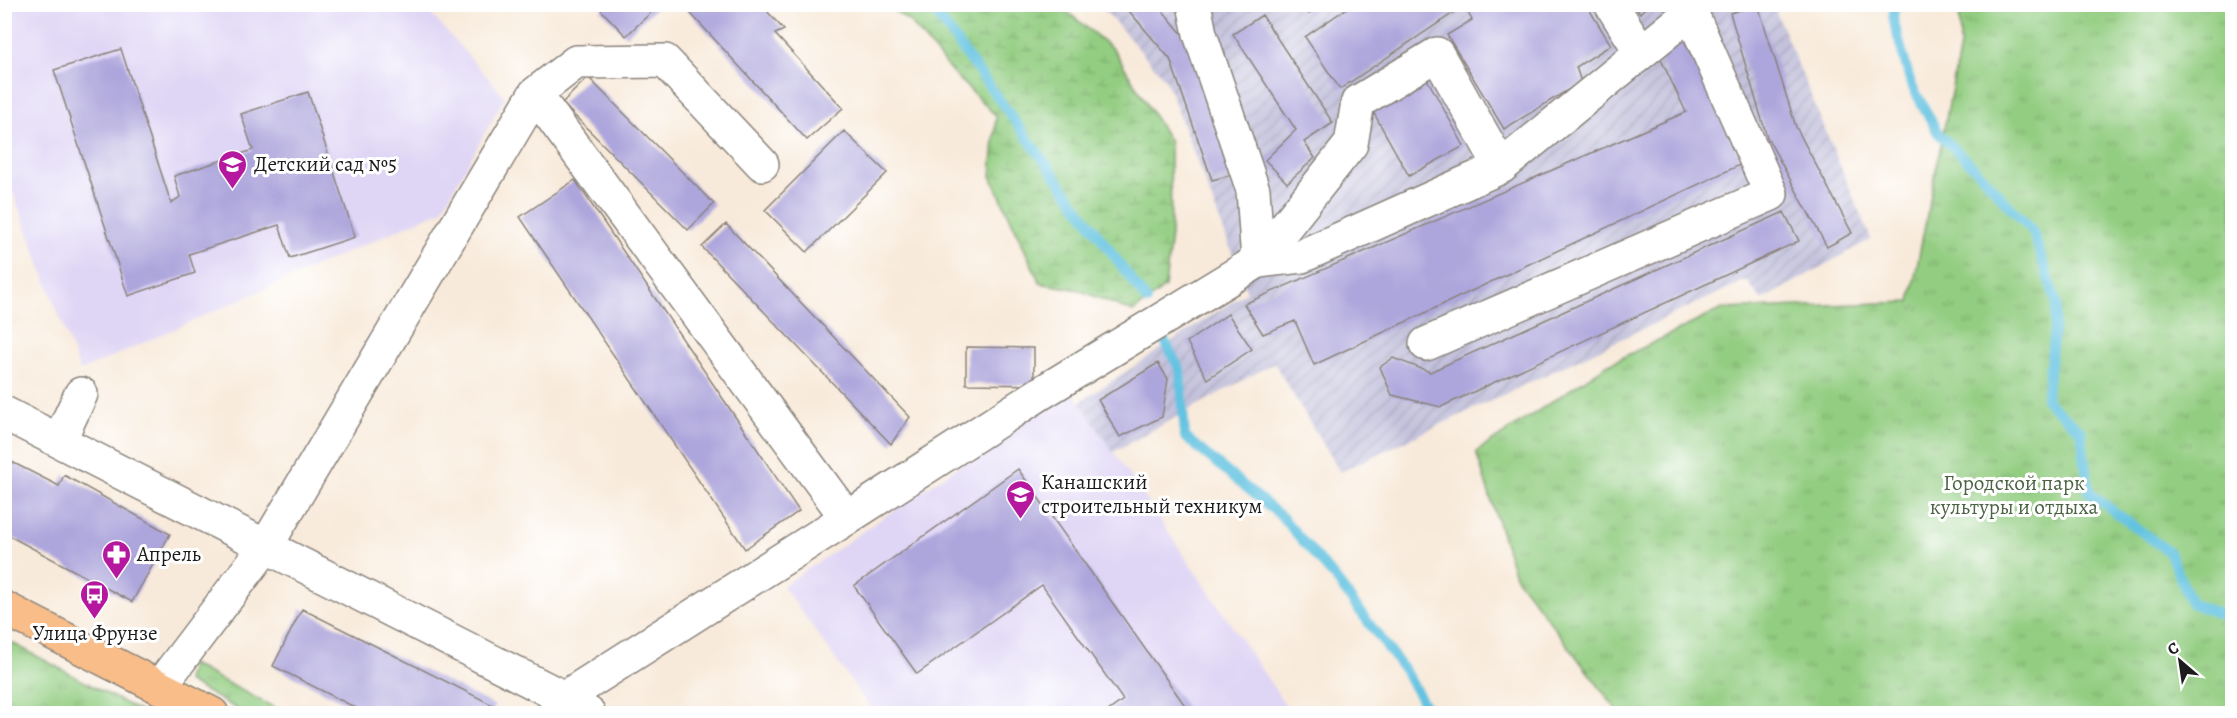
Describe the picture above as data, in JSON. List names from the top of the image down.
{
  "parks": ["Городской парк культуры и отдыха"],
  "places": {
    "school or university": ["Детский сад №5", "Канашский строительный техникум"],
    "pharmacy": ["Апрель"],
    "bus stop": ["Улица Фрунзе"]
  },
  "north": "top left"
}
